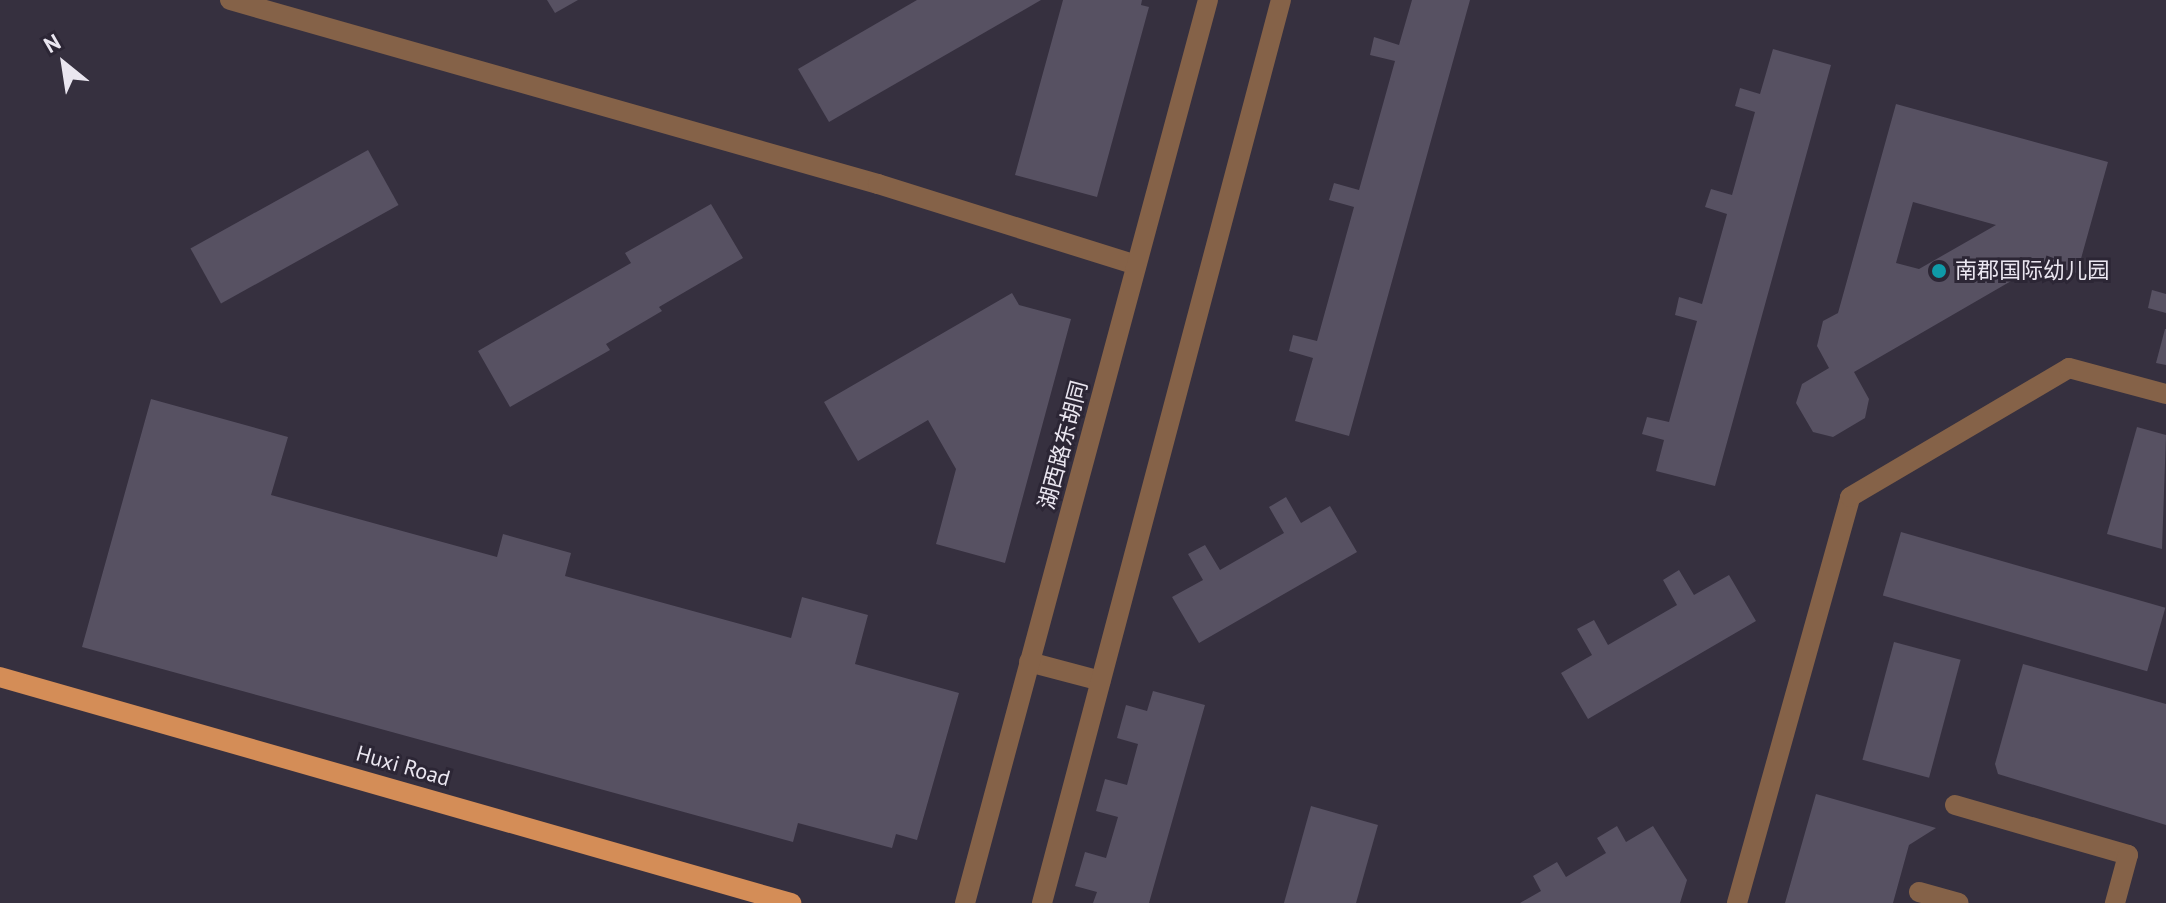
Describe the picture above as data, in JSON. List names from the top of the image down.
{
  "streets": {
    "main road": ["Huxi Road"],
    "street": ["湖西路东胡同"]
  },
  "places": ["南郡国际幼儿园"],
  "north": "top left"
}
